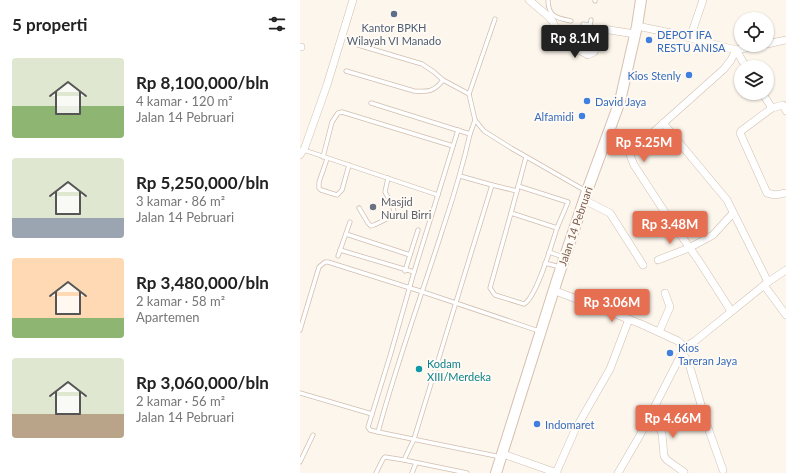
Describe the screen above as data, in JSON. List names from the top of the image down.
{
  "streets": {
    "main road": ["Jalan 14 Pebruari"]
  },
  "places": [
    "Kantor BPKH Wilayah VI Manado",
    "DEPOT IFA RESTU ANISA",
    "Kios Stenly",
    "David Jaya",
    "Alfamidi",
    "Masjid Nurul Birri",
    "Kios Tareran Jaya",
    "Kodam XIII/Merdeka",
    "Indomaret"
  ],
  "page": {
    "heading": "5 properti",
    "price": [
      "Rp 8.1M",
      "Rp 5.25M",
      "Rp 3.48M",
      "Rp 3.06M",
      "Rp 4.66M"
    ],
    "list": [
      {
        "name": "Rp 8,100,000/bln",
        "note": "4 kamar · 120 m² · Jalan 14 Pebruari"
      },
      {
        "name": "Rp 5,250,000/bln",
        "note": "3 kamar · 86 m² · Jalan 14 Pebruari"
      },
      {
        "name": "Rp 3,480,000/bln",
        "note": "2 kamar · 58 m² · Apartemen"
      },
      {
        "name": "Rp 3,060,000/bln",
        "note": "2 kamar · 56 m² · Jalan 14 Pebruari"
      }
    ]
  }
}
